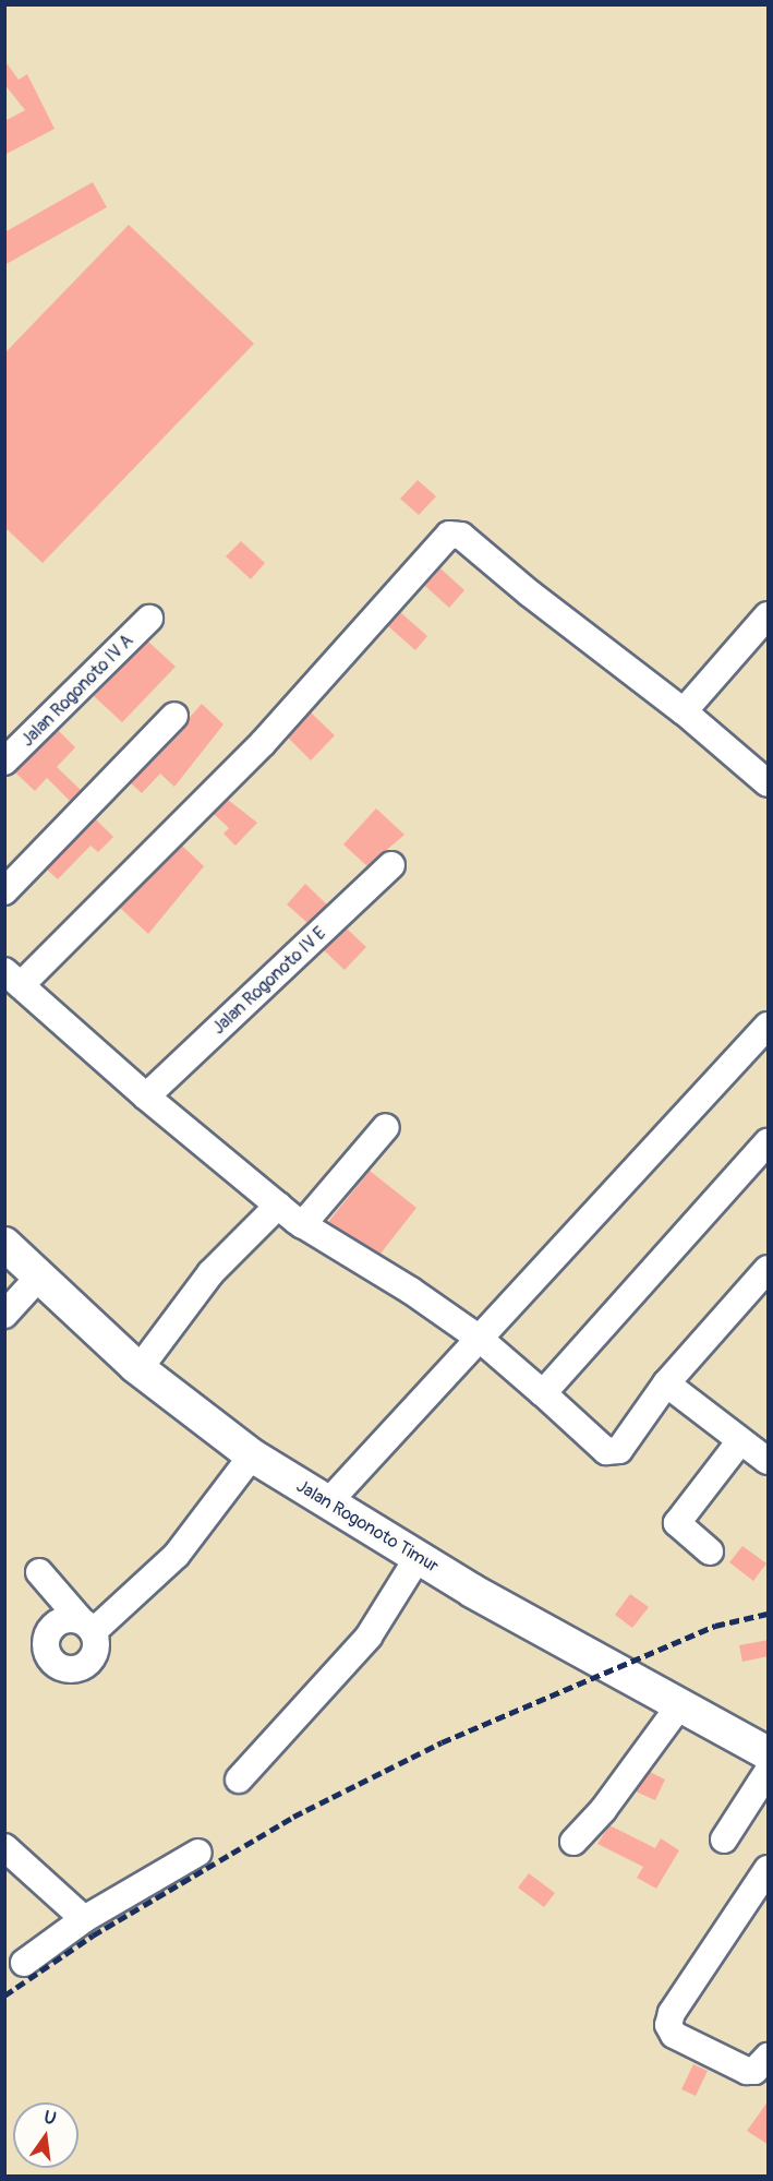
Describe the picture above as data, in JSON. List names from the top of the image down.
{
  "streets": {
    "main road": ["Jalan Rogonoto Timur"],
    "street": ["Jalan Rogonoto IV A", "Jalan Rogonoto IV E"]
  },
  "north": "top"
}
